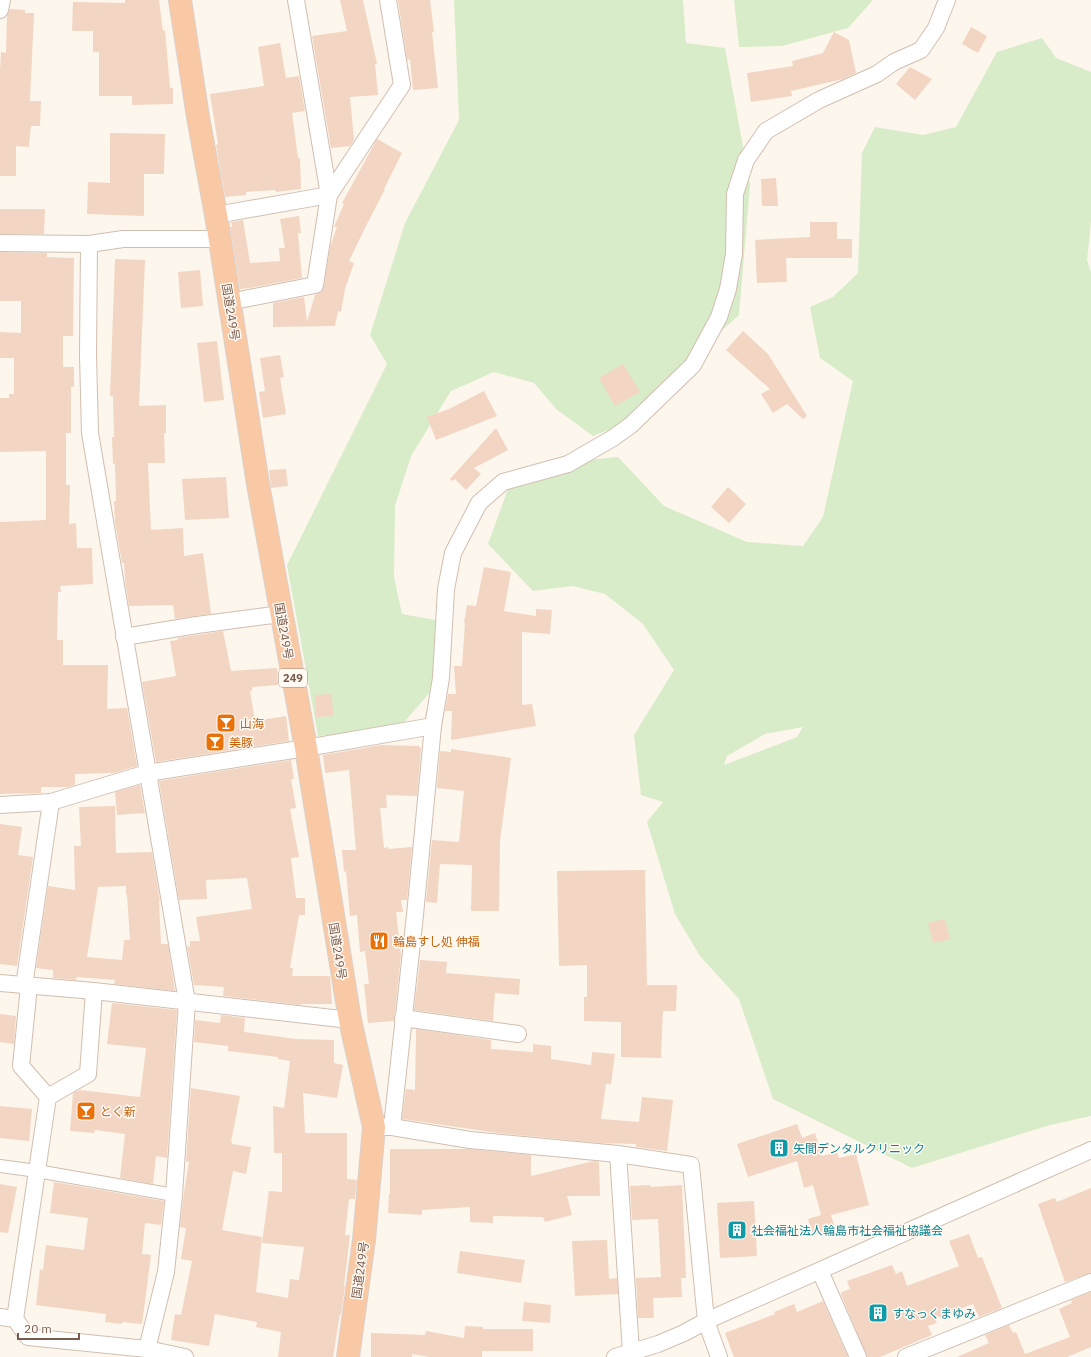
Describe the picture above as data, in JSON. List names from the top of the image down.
{
  "streets": {
    "highway": ["国道249号", "249"]
  },
  "places": {
    "bar": ["山海", "美豚", "とく新"],
    "restaurant": ["輪島すし処 伸福"],
    "building": ["矢間デンタルクリニック", "社会福祉法人輪島市社会福祉協議会", "すなっくまゆみ"]
  },
  "scale_bar": "20 m"
}
